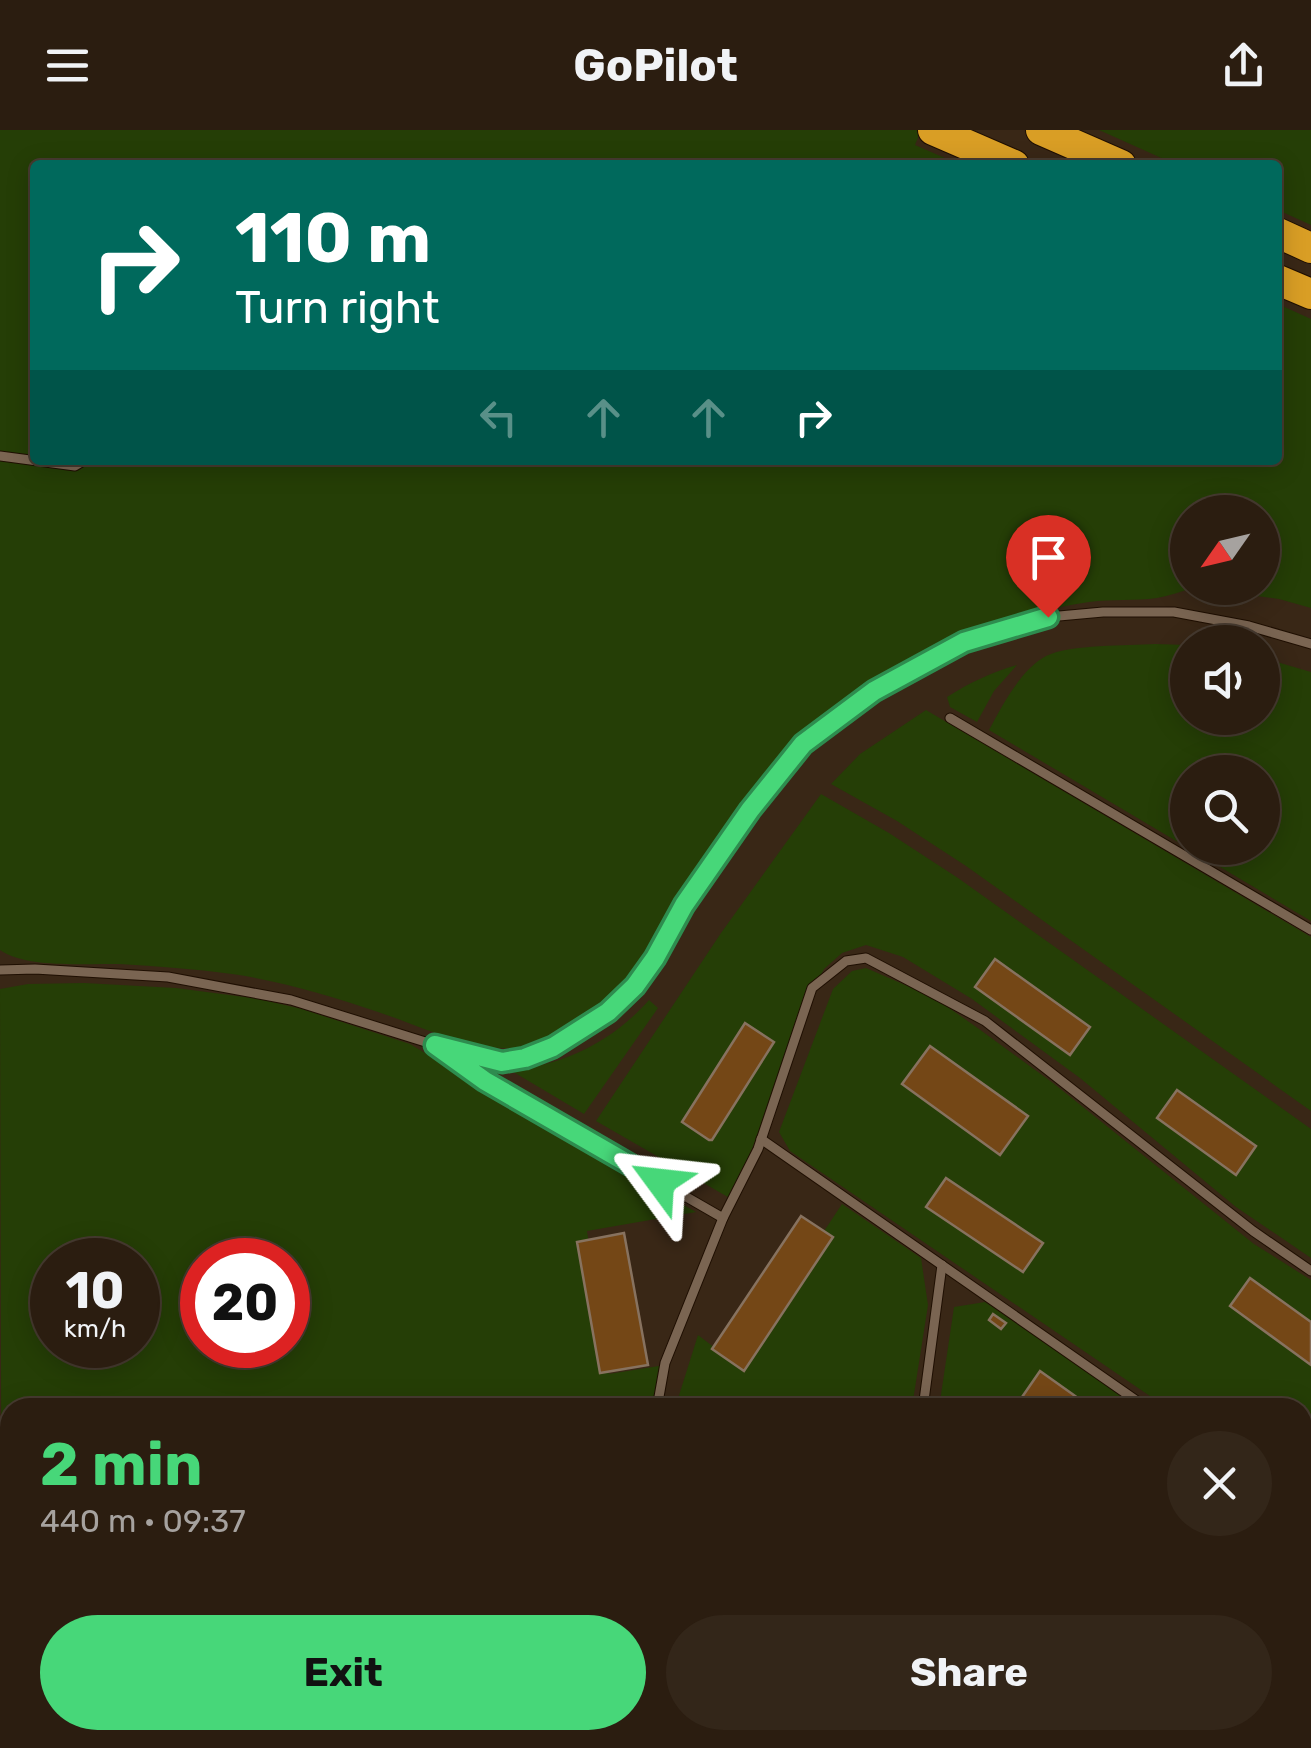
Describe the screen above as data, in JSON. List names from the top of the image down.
{
  "north": "bottom left",
  "page": {
    "header": "GoPilot",
    "turn": ["110 m", "Turn right"],
    "speed": "10 km/h",
    "limit": "20",
    "heading": ["2 min", "440 m · 09:37"],
    "buttons": ["Exit", "Share"]
  }
}
